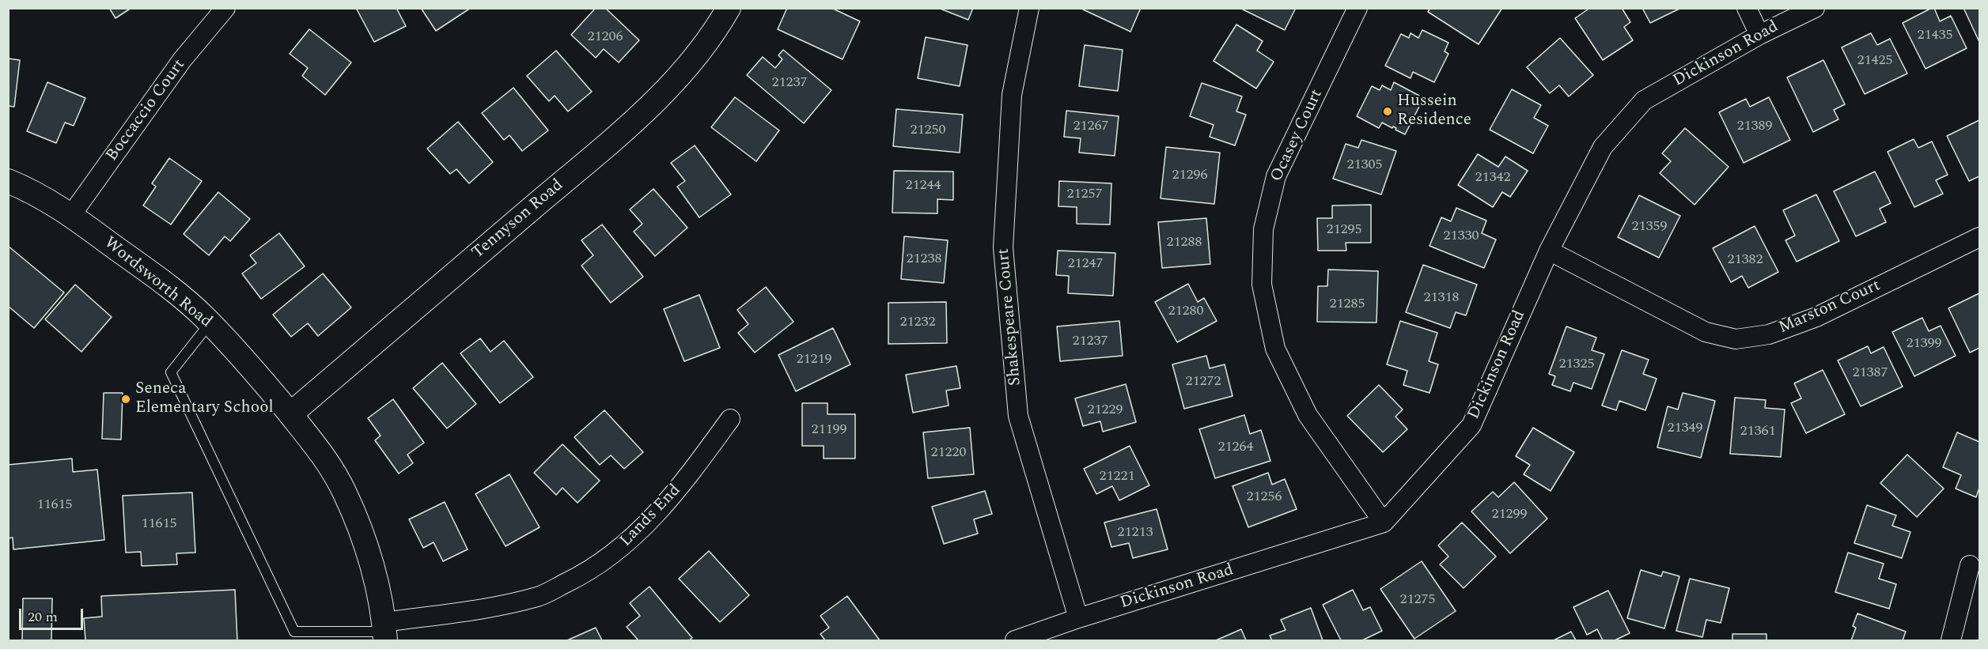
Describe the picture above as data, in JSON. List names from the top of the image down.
{
  "streets": {
    "street": [
      "Dickinson Road",
      "Boccaccio Court",
      "Ocasey Court",
      "Tennyson Road",
      "Wordsworth Road",
      "Marston Court",
      "Shakespeare Court",
      "Lands End"
    ]
  },
  "crossings": [
    ["Dickinson Road", "Ocasey Court"],
    ["Dickinson Road", "Marston Court"],
    ["Dickinson Road", "Shakespeare Court"],
    ["Boccaccio Court", "Wordsworth Road"],
    ["Tennyson Road", "Wordsworth Road"],
    ["Wordsworth Road", "Lands End"]
  ],
  "places": ["Hussein Residence", "Seneca Elementary School"],
  "house_numbers": [
    "21435",
    "21206",
    "21425",
    "21237",
    "21267",
    "21389",
    "21250",
    "21305",
    "21296",
    "21342",
    "21244",
    "21257",
    "21359",
    "21295",
    "21330",
    "21288",
    "21238",
    "21382",
    "21247",
    "21318",
    "21285",
    "21280",
    "21232",
    "21237",
    "21399",
    "21219",
    "21325",
    "21387",
    "21272",
    "21229",
    "21349",
    "21199",
    "21361",
    "21264",
    "21220",
    "21221",
    "21256",
    "11615",
    "21299",
    "11615",
    "21213",
    "21275"
  ],
  "scale_bar": "20 m"
}
